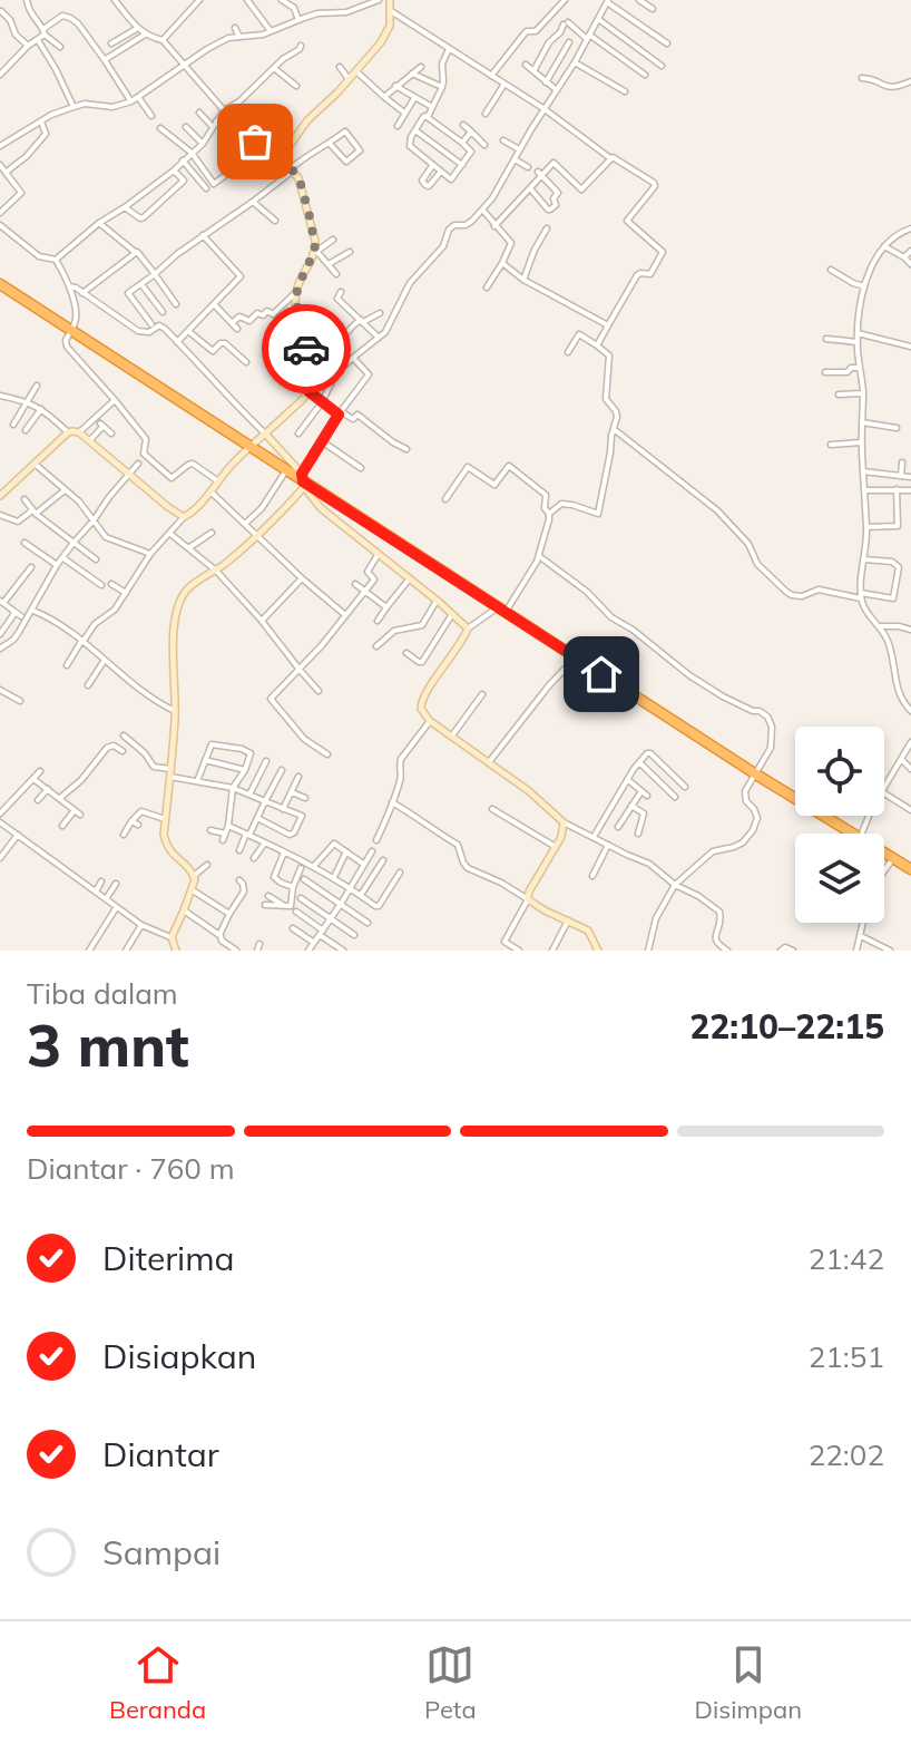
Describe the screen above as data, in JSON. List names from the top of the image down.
{
  "page": {
    "heading": ["3 mnt", "Tiba dalam", "22:10–22:15"],
    "bar": "Diantar · 760 m",
    "list": [
      ["Diterima", "21:42"],
      ["Disiapkan", "21:51"],
      ["Diantar", "22:02"],
      "Sampai"
    ],
    "tabs": ["Beranda", "Peta", "Disimpan"]
  }
}
